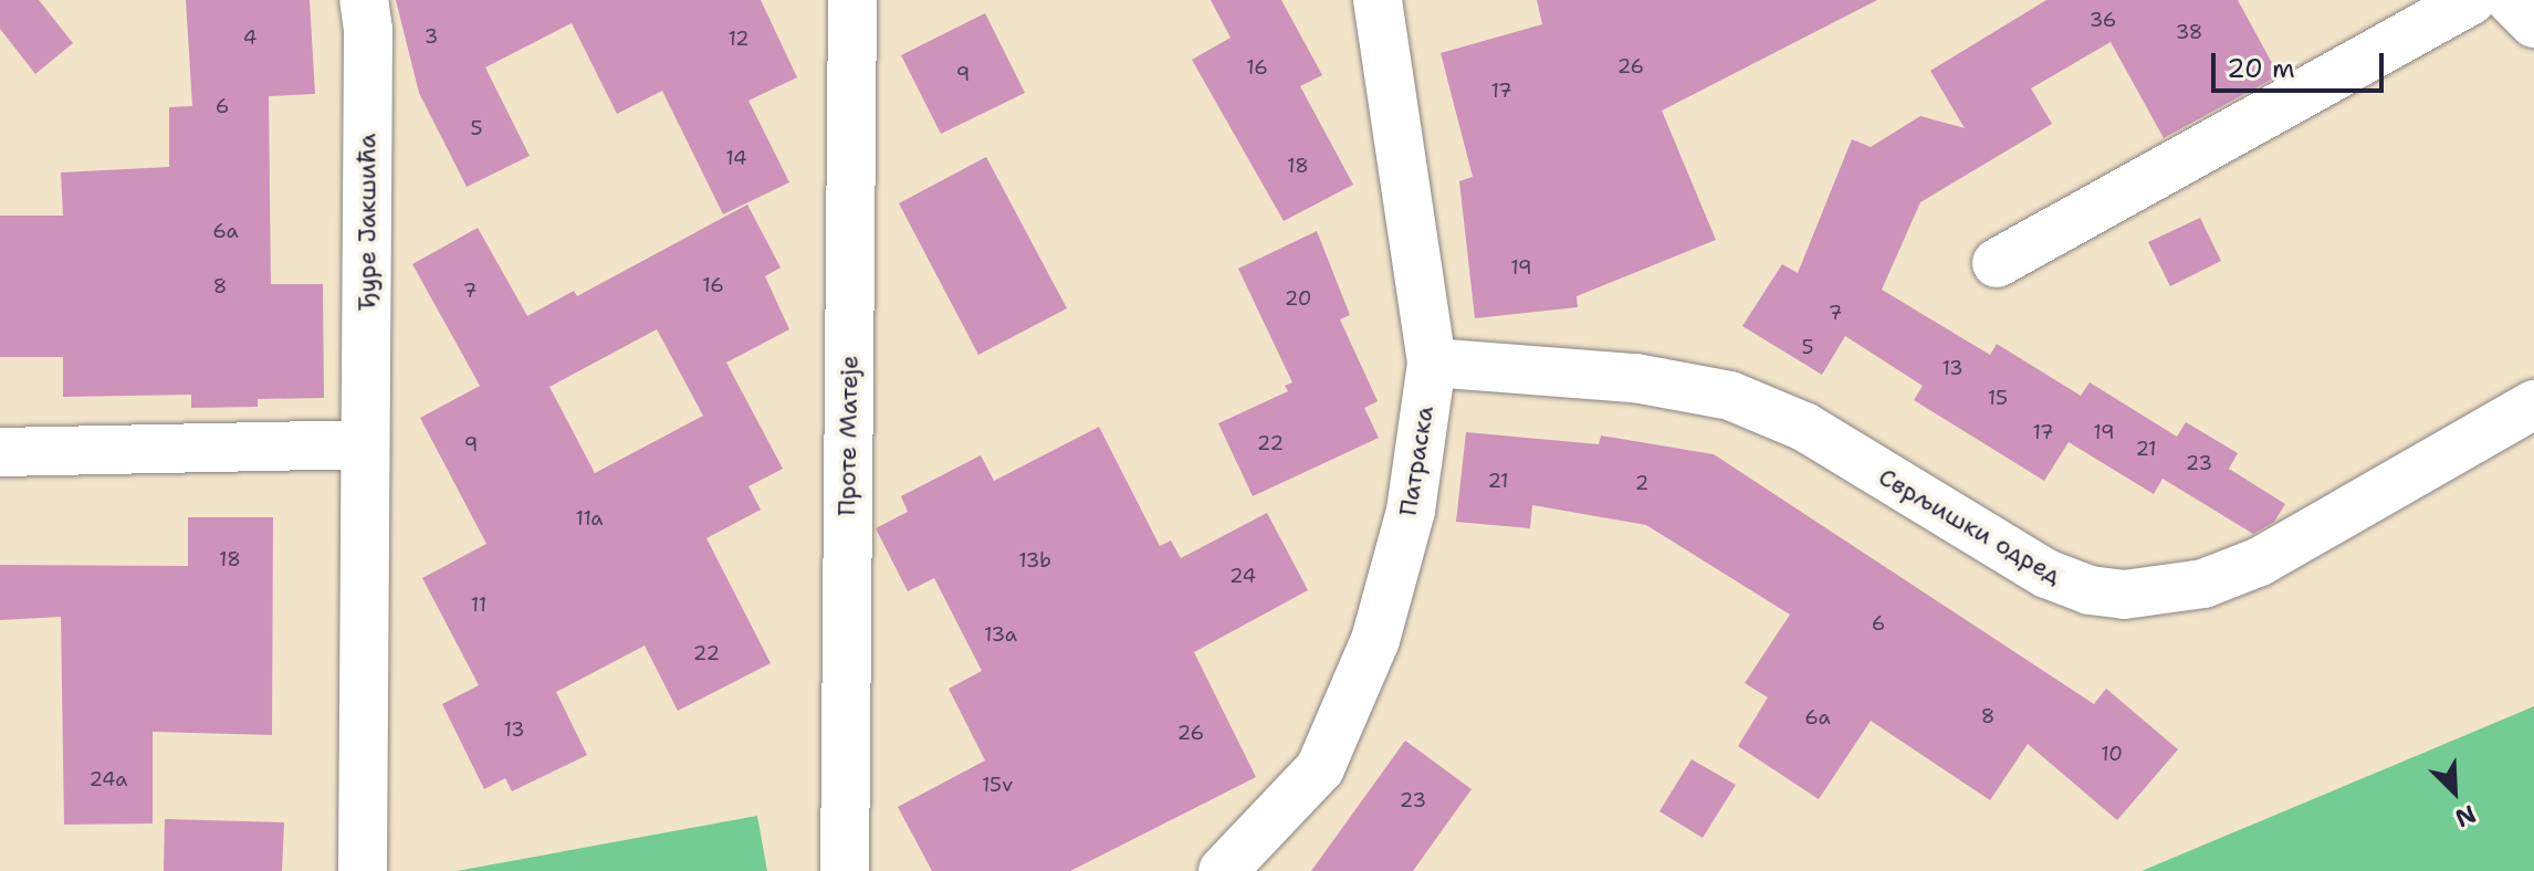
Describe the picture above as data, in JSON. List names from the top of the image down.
{
  "streets": {
    "street": [
      "Ђуре Јакшића",
      "Проте Матеје",
      "Патраска",
      "Сврљишки одред"
    ]
  },
  "crossings": [
    ["Патраска", "Сврљишки одред"]
  ],
  "house_numbers": [
    "36",
    "38",
    "3",
    "4",
    "12",
    "26",
    "16",
    "9",
    "17",
    "6",
    "5",
    "14",
    "18",
    "6a",
    "19",
    "16",
    "8",
    "7",
    "20",
    "7",
    "5",
    "13",
    "15",
    "17",
    "19",
    "22",
    "9",
    "21",
    "23",
    "21",
    "2",
    "11a",
    "18",
    "13b",
    "24",
    "11",
    "6",
    "13a",
    "22",
    "8",
    "6a",
    "13",
    "26",
    "10",
    "24a",
    "15v",
    "23"
  ],
  "scale_bar": "20 m",
  "north": "bottom right"
}
